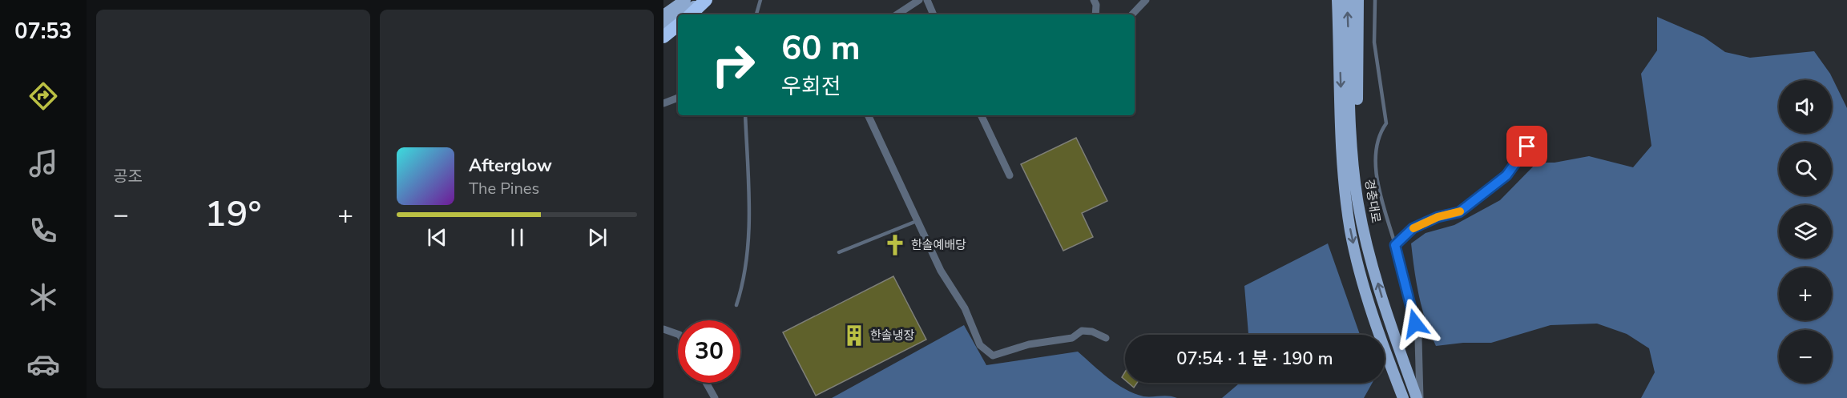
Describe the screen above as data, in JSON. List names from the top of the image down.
{
  "streets": {
    "main road": ["경충대로"]
  },
  "places": {
    "church": ["한솔예배당"],
    "building": ["한솔냉장"]
  },
  "page": {
    "tabs": "07:53",
    "tile": "공조",
    "turn": ["60 m", "우회전"],
    "map_buttons": ["+", "−"],
    "song": ["Afterglow", "The Pines"],
    "heat": ["−", "19°", "+"],
    "limit": "30",
    "trip": "07:54 · 1 분 · 190 m"
  }
}
